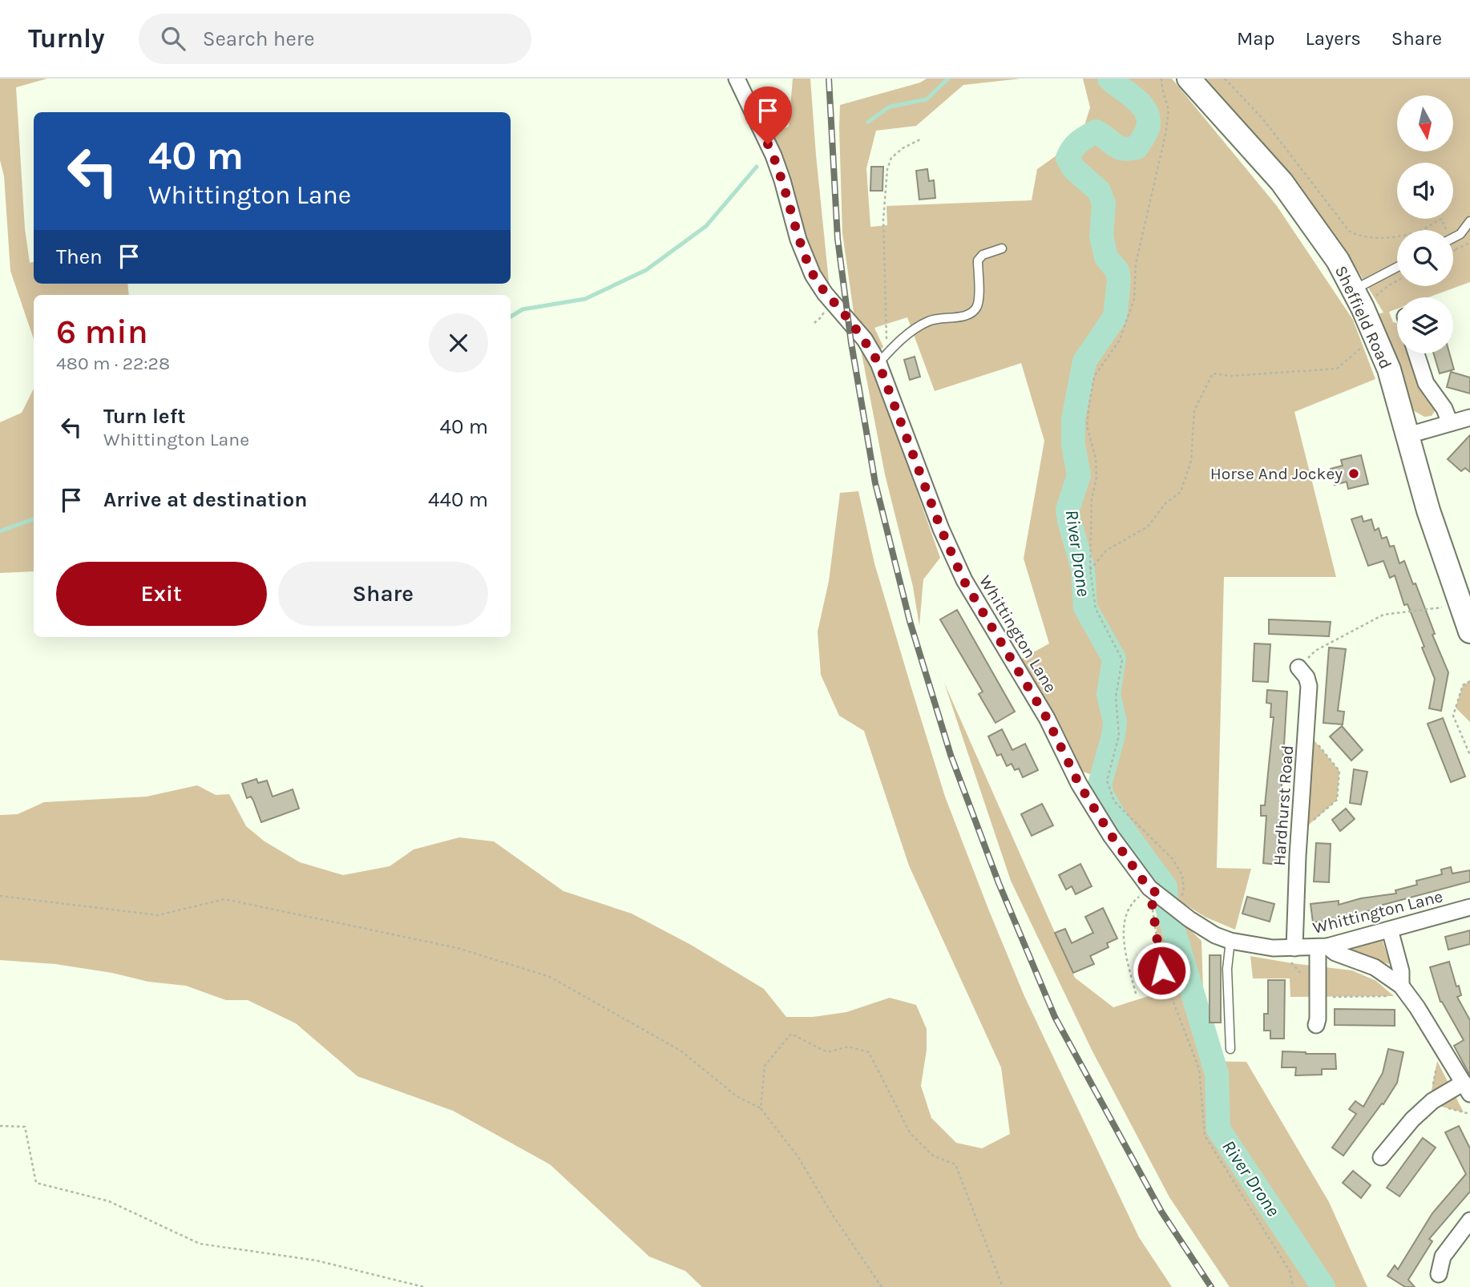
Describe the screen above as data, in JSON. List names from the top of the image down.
{
  "streets": {
    "main road": ["Sheffield Road"],
    "street": ["Whittington Lane", "Hardhurst Road"]
  },
  "crossings": [
    ["Whittington Lane", "Hardhurst Road"]
  ],
  "water": ["River Drone"],
  "places": ["Horse And Jockey"],
  "north": "bottom",
  "page": {
    "header": "Turnly",
    "search": "Search here",
    "nav": ["Map", "Layers", "Share"],
    "turn": ["40 m", "Whittington Lane"],
    "then": "Then",
    "heading": ["6 min", "480 m · 22:28"],
    "list": [
      {
        "name": "Turn left",
        "note": "Whittington Lane",
        "value": "40 m"
      },
      {
        "name": "Arrive at destination",
        "value": "440 m"
      }
    ],
    "buttons": ["Exit", "Share"]
  }
}
